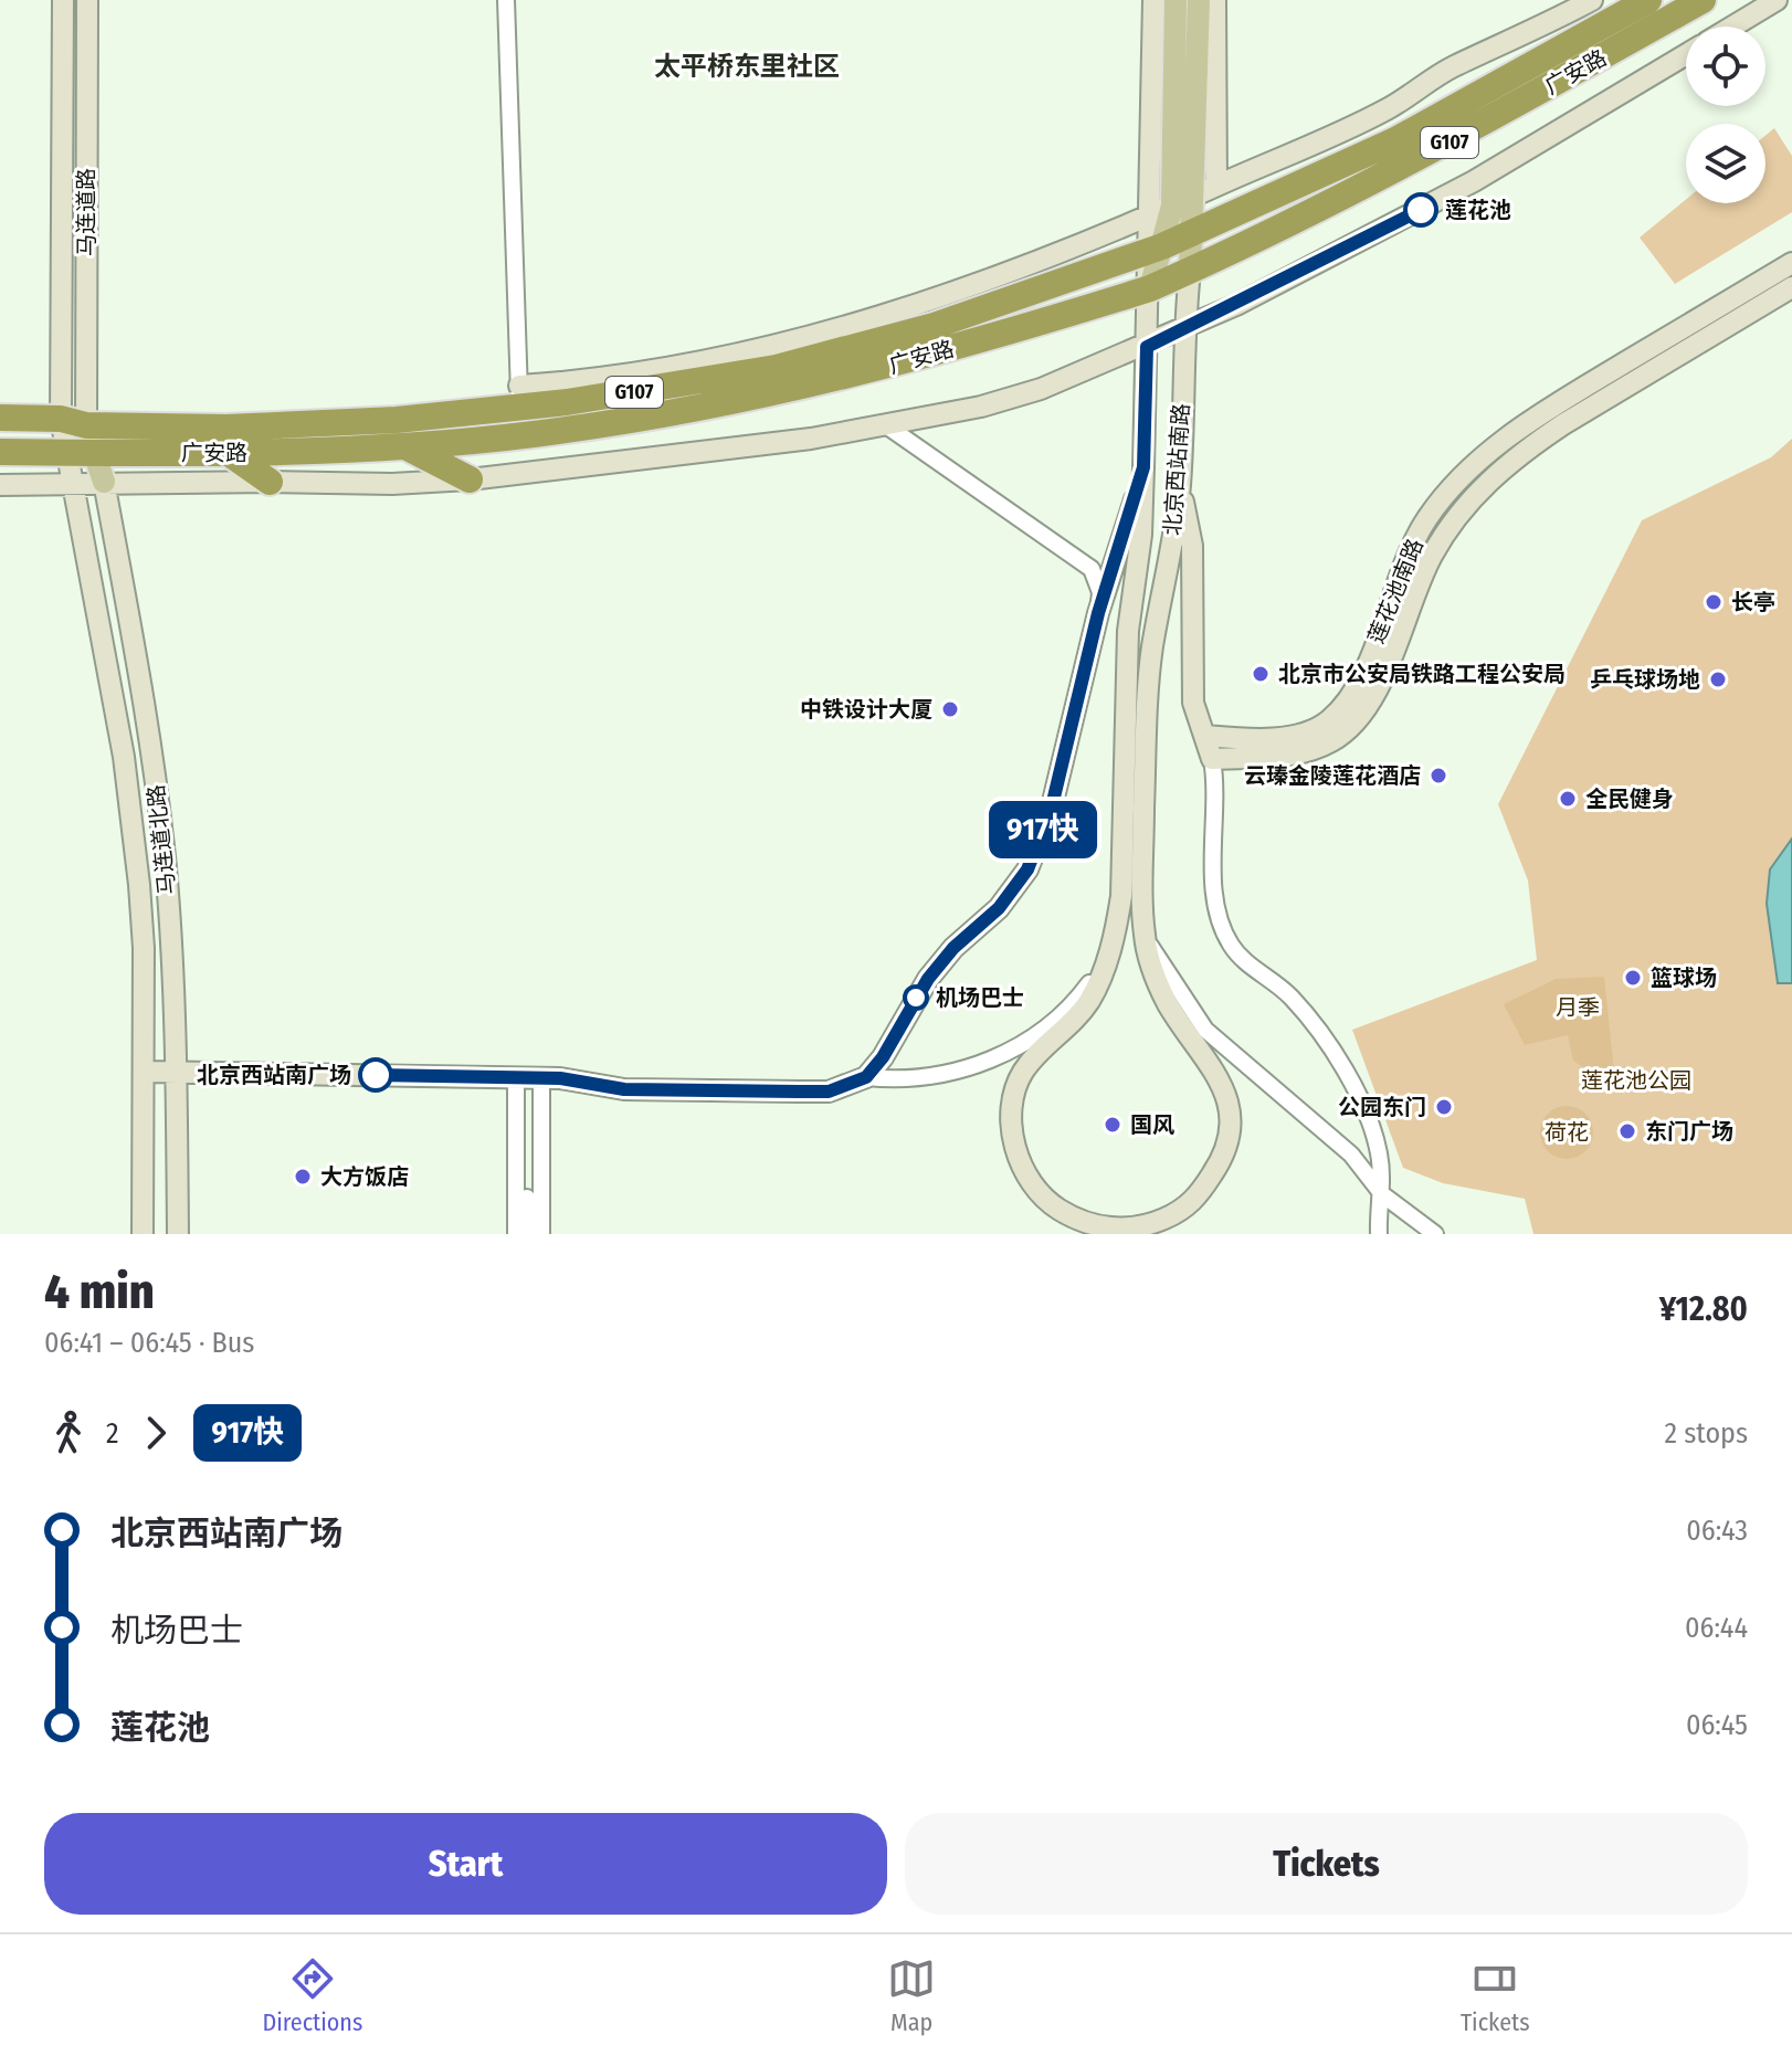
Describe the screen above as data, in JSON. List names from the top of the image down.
{
  "streets": {
    "highway": ["广安路", "G107"],
    "main road": [
      "马连道路",
      "北京西站南路",
      "莲花池南路",
      "马连道北路"
    ]
  },
  "crossings": [
    ["广安路", "G107"],
    ["广安路", "马连道路"],
    ["广安路", "北京西站南路"],
    ["广安路", "马连道北路"],
    ["G107", "马连道路"],
    ["G107", "马连道北路"]
  ],
  "districts": ["太平桥东里社区"],
  "parks": ["月季", "莲花池公园", "荷花"],
  "places": [
    "莲花池",
    "长亭",
    "北京市公安局铁路工程公安局",
    "乒乓球场地",
    "中铁设计大厦",
    "云瑧金陵莲花酒店",
    "全民健身",
    "篮球场",
    "机场巴士",
    "北京西站南广场",
    "公园东门",
    "国风",
    "东门广场",
    "大方饭店"
  ],
  "lines": ["bus line 917快"],
  "page": {
    "on_map": "917快",
    "heading": ["4 min", "06:41 – 06:45 · Bus", "¥12.80"],
    "legs": ["2", "917快", "2 stops"],
    "list": [
      {
        "name": "北京西站南广场",
        "value": "06:43"
      },
      {
        "name": "机场巴士",
        "value": "06:44"
      },
      {
        "name": "莲花池",
        "value": "06:45"
      }
    ],
    "buttons": ["Start", "Tickets"],
    "tabs": ["Directions", "Map", "Tickets"]
  }
}
